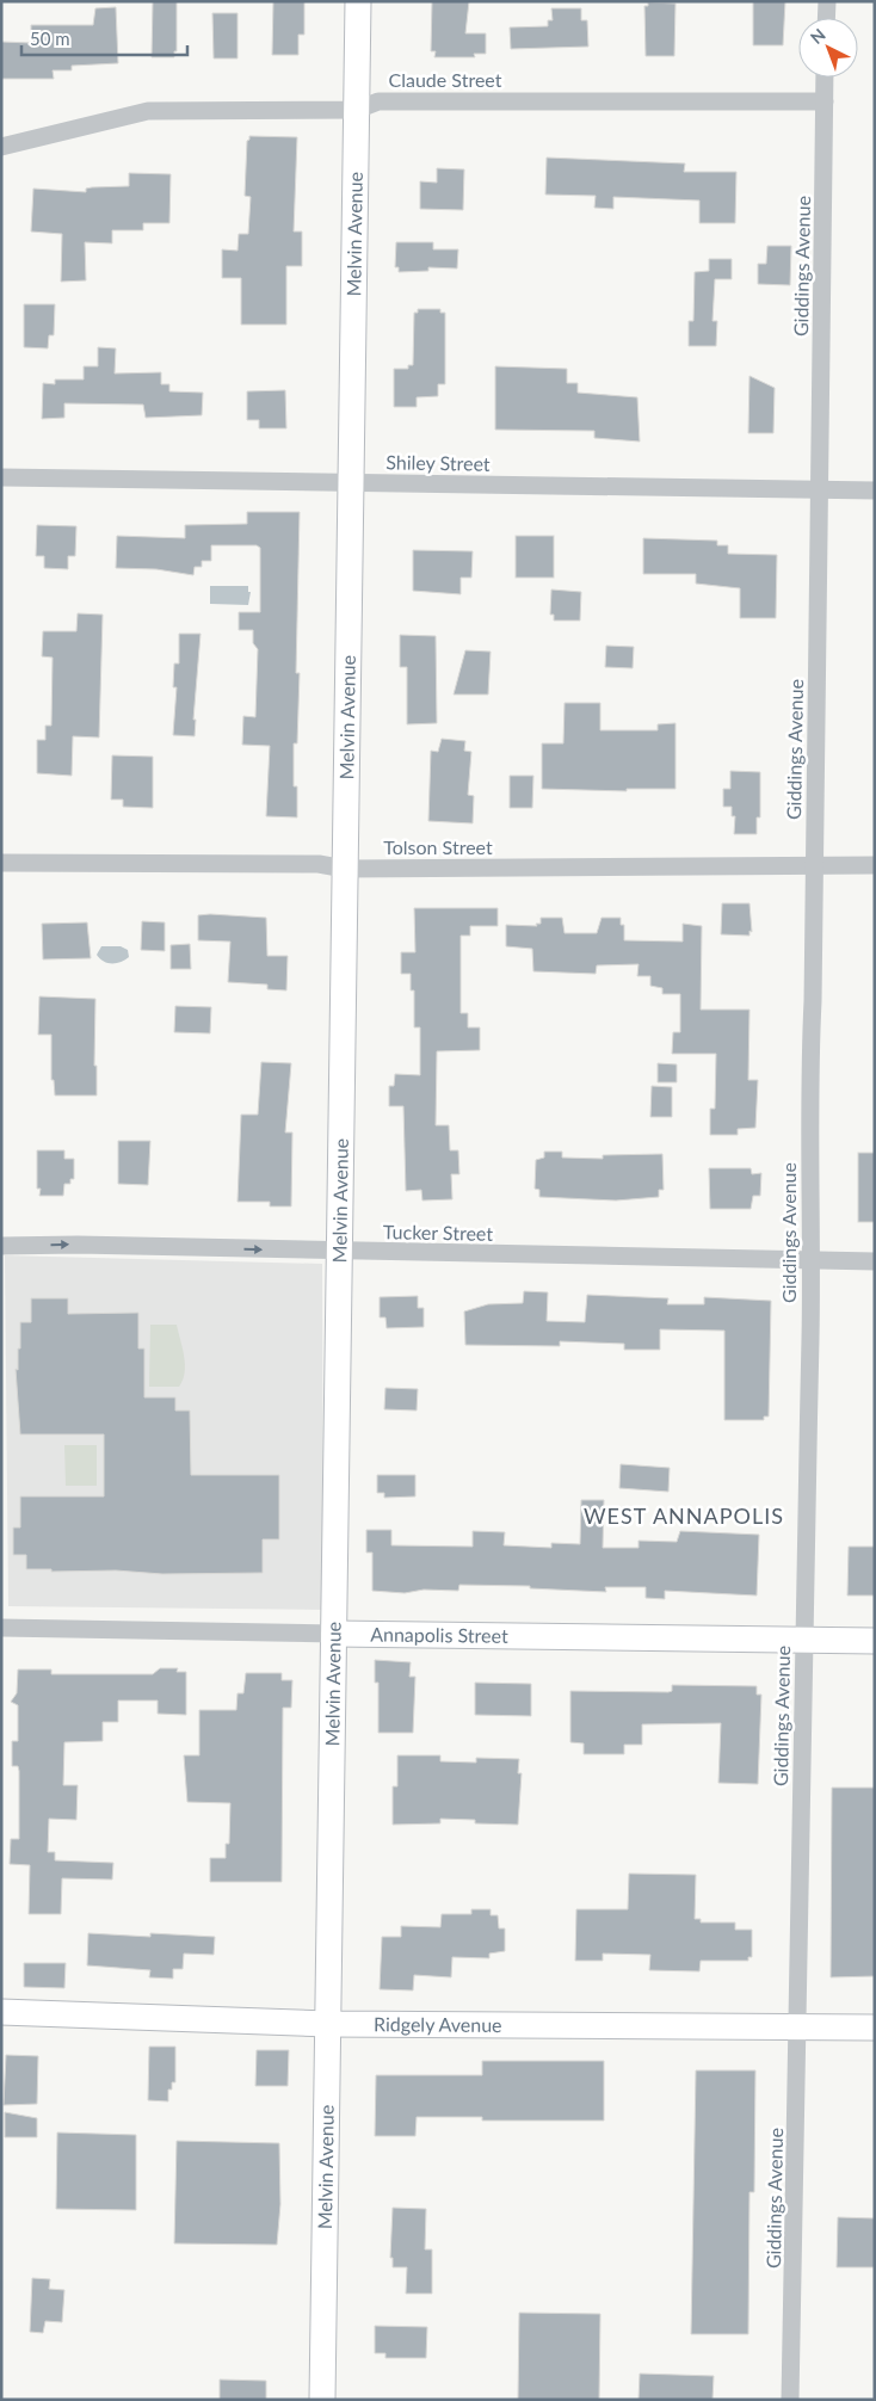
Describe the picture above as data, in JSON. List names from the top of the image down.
{
  "streets": {
    "street": [
      "Claude Street",
      "Melvin Avenue",
      "Giddings Avenue",
      "Shiley Street",
      "Tolson Street",
      "Tucker Street",
      "Annapolis Street",
      "Ridgely Avenue"
    ]
  },
  "crossings": [
    ["Claude Street", "Melvin Avenue"],
    ["Claude Street", "Giddings Avenue"],
    ["Melvin Avenue", "Shiley Street"],
    ["Melvin Avenue", "Tolson Street"],
    ["Melvin Avenue", "Tucker Street"],
    ["Melvin Avenue", "Annapolis Street"],
    ["Melvin Avenue", "Ridgely Avenue"],
    ["Giddings Avenue", "Shiley Street"],
    ["Giddings Avenue", "Tolson Street"],
    ["Giddings Avenue", "Tucker Street"],
    ["Giddings Avenue", "Annapolis Street"],
    ["Giddings Avenue", "Ridgely Avenue"]
  ],
  "one_way": ["Tucker Street"],
  "districts": ["WEST ANNAPOLIS"],
  "scale_bar": "50 m",
  "north": "top left"
}
